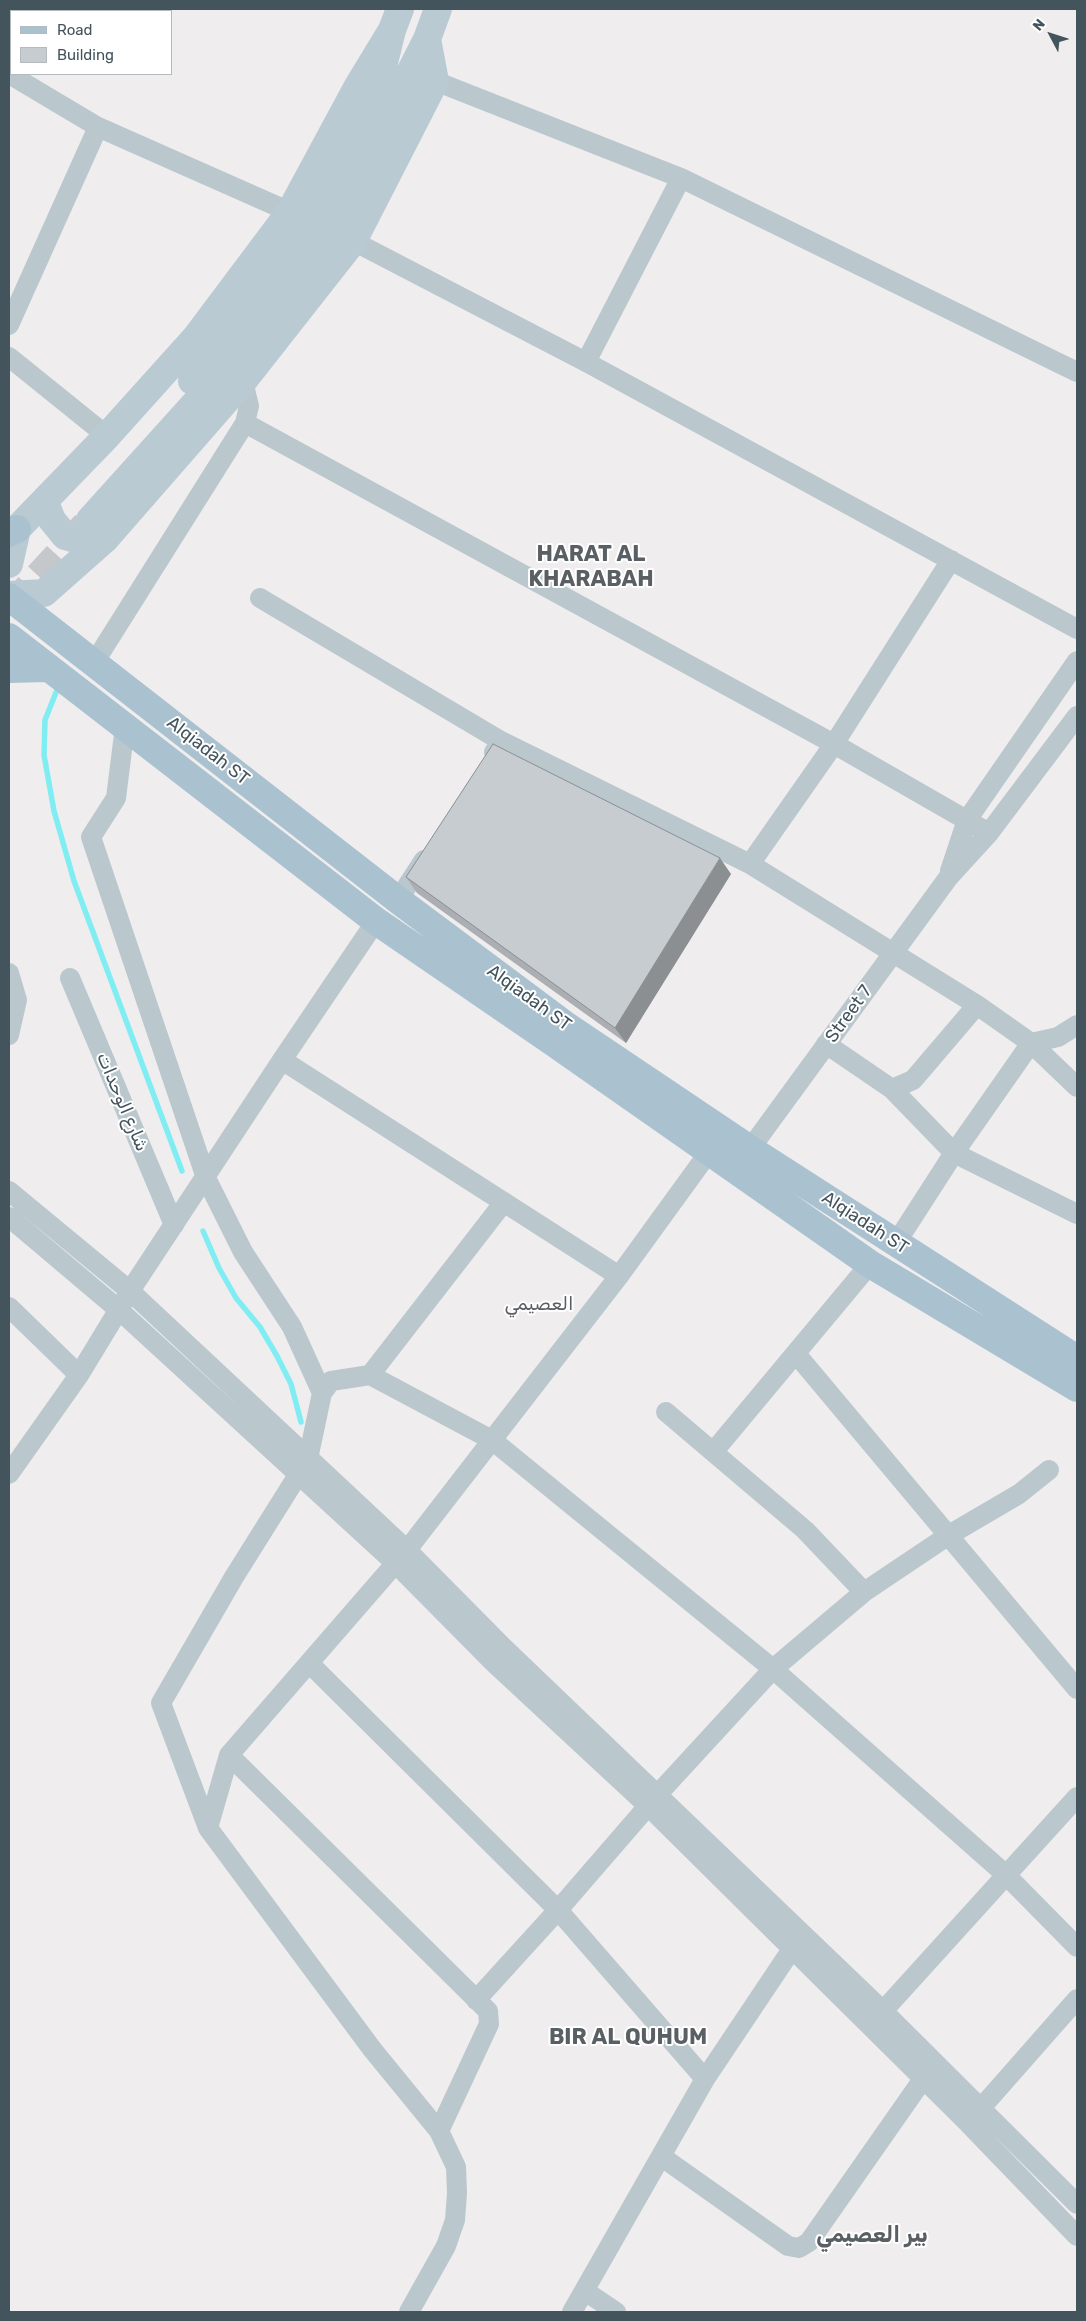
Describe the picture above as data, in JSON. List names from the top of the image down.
{
  "streets": {
    "main road": ["Alqiadah ST"],
    "street": ["Street 7", "شارع الوحدات"]
  },
  "crossings": [
    ["Alqiadah ST", "Street 7"]
  ],
  "districts": [
    "HARAT AL KHARABAH",
    "العصيمي",
    "BIR AL QUHUM",
    "بير العصيمي"
  ],
  "legend": ["Road", "Building"],
  "north": "top left"
}
